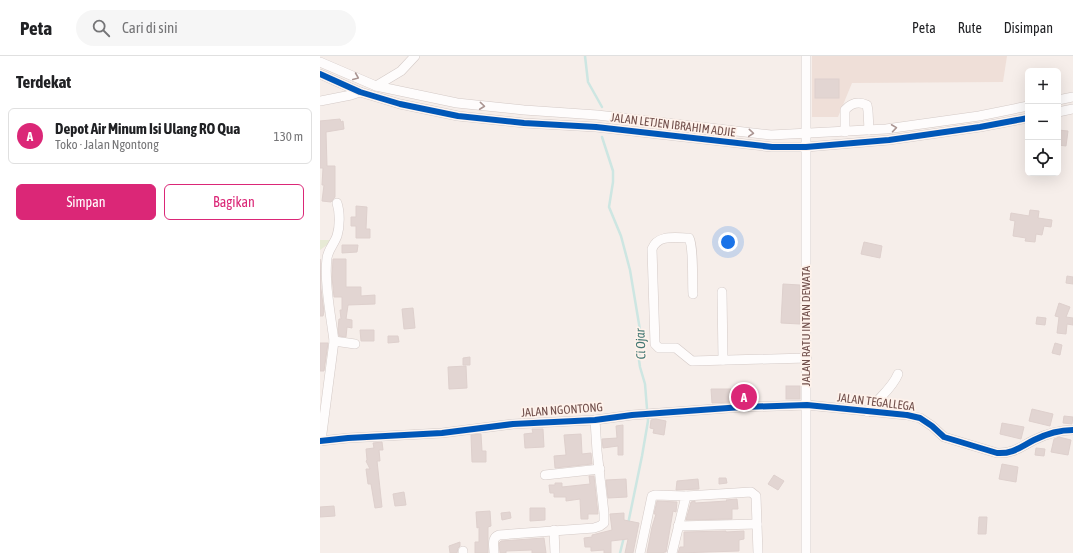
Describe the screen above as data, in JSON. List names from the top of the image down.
{
  "streets": {
    "street": [
      "JALAN LETJEN IBRAHIM ADJIE",
      "JALAN RATU INTAN DEWATA",
      "JALAN TEGALLEGA",
      "JALAN NGONTONG"
    ]
  },
  "crossings": [
    ["JALAN LETJEN IBRAHIM ADJIE", "JALAN RATU INTAN DEWATA"],
    ["JALAN RATU INTAN DEWATA", "JALAN TEGALLEGA"],
    ["JALAN RATU INTAN DEWATA", "JALAN NGONTONG"],
    ["JALAN TEGALLEGA", "JALAN NGONTONG"]
  ],
  "water": ["Ci Ojar"],
  "page": {
    "header": "Peta",
    "search": "Cari di sini",
    "nav": ["Peta", "Rute", "Disimpan"],
    "heading": "Terdekat",
    "map_buttons": ["+", "−"],
    "list": [
      {
        "mark": "A",
        "name": "Depot Air Minum Isi Ulang RO Qua",
        "note": "Toko · Jalan Ngontong",
        "value": "130 m"
      }
    ],
    "buttons": ["Simpan", "Bagikan"],
    "pins": "A"
  }
}
